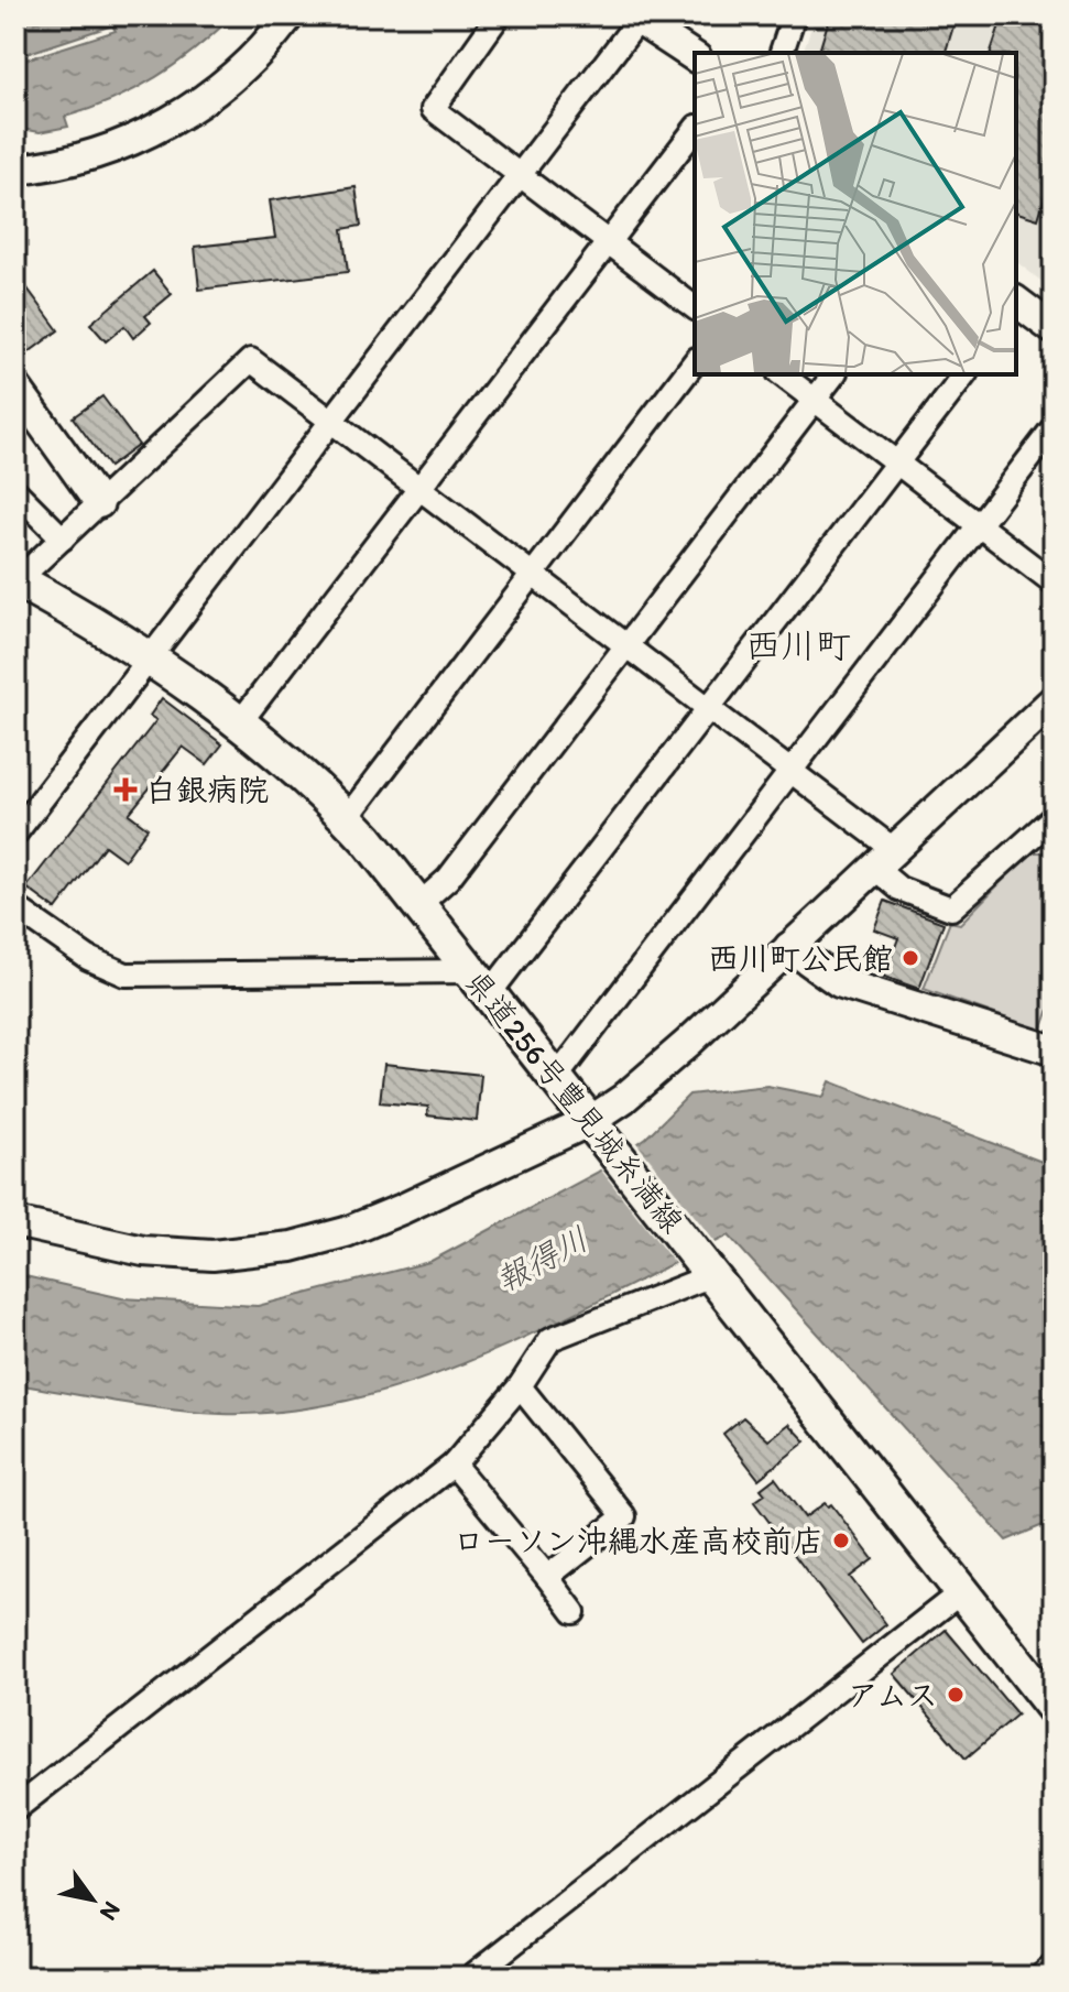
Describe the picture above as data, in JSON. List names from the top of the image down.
{
  "streets": {
    "main road": ["県道256号豊見城糸満線"]
  },
  "districts": ["西川町"],
  "water": ["報得川"],
  "places": {
    "health": ["白銀病院"],
    "other": ["西川町公民館", "ローソン沖縄水産高校前店", "アムス"]
  },
  "north": "bottom right"
}
